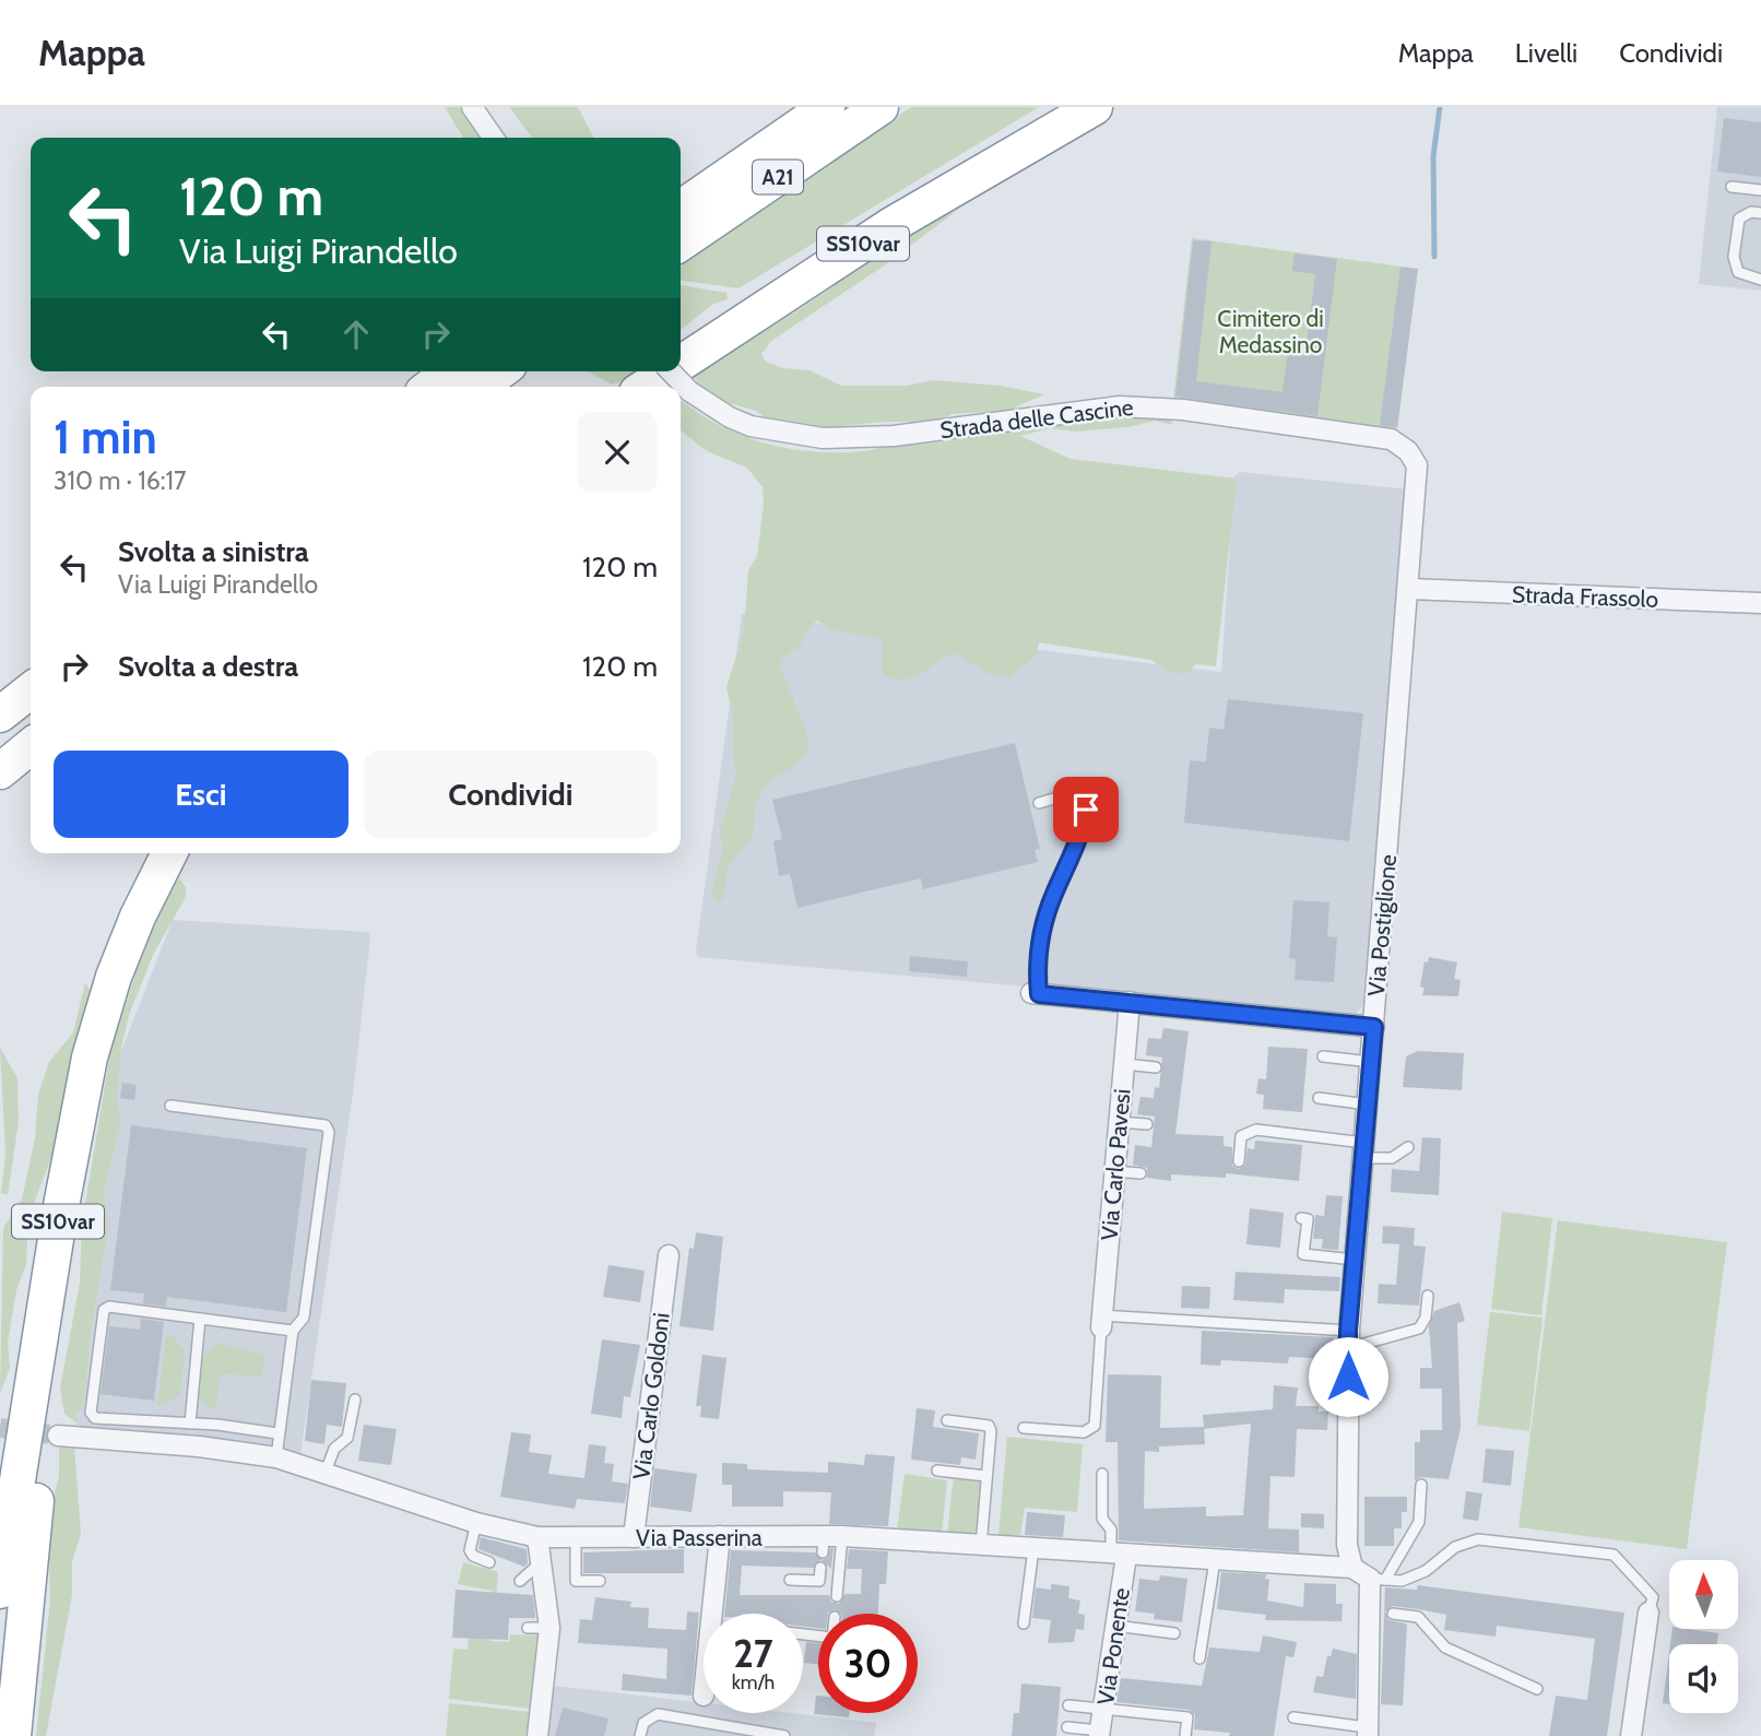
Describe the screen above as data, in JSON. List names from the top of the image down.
{
  "streets": {
    "highway": ["A21", "SS10var"],
    "street": [
      "Strada delle Cascine",
      "Strada Frassolo",
      "Via Postiglione",
      "Via Carlo Pavesi",
      "Via Carlo Goldoni",
      "Via Passerina",
      "Via Ponente"
    ]
  },
  "crossings": [
    ["Strada delle Cascine", "Via Postiglione"],
    ["Strada Frassolo", "Via Postiglione"],
    ["Via Postiglione", "Via Passerina"],
    ["Via Carlo Goldoni", "Via Passerina"],
    ["Via Passerina", "Via Ponente"]
  ],
  "parks": ["Cimitero di Medassino"],
  "north": "top",
  "page": {
    "header": "Mappa",
    "nav": ["Mappa", "Livelli", "Condividi"],
    "turn": ["120 m", "Via Luigi Pirandello"],
    "heading": ["1 min", "310 m · 16:17"],
    "list": [
      {
        "name": "Svolta a sinistra",
        "note": "Via Luigi Pirandello",
        "value": "120 m"
      },
      {
        "name": "Svolta a destra",
        "value": "120 m"
      }
    ],
    "buttons": ["Esci", "Condividi"],
    "speed": "27 km/h",
    "limit": "30"
  }
}
